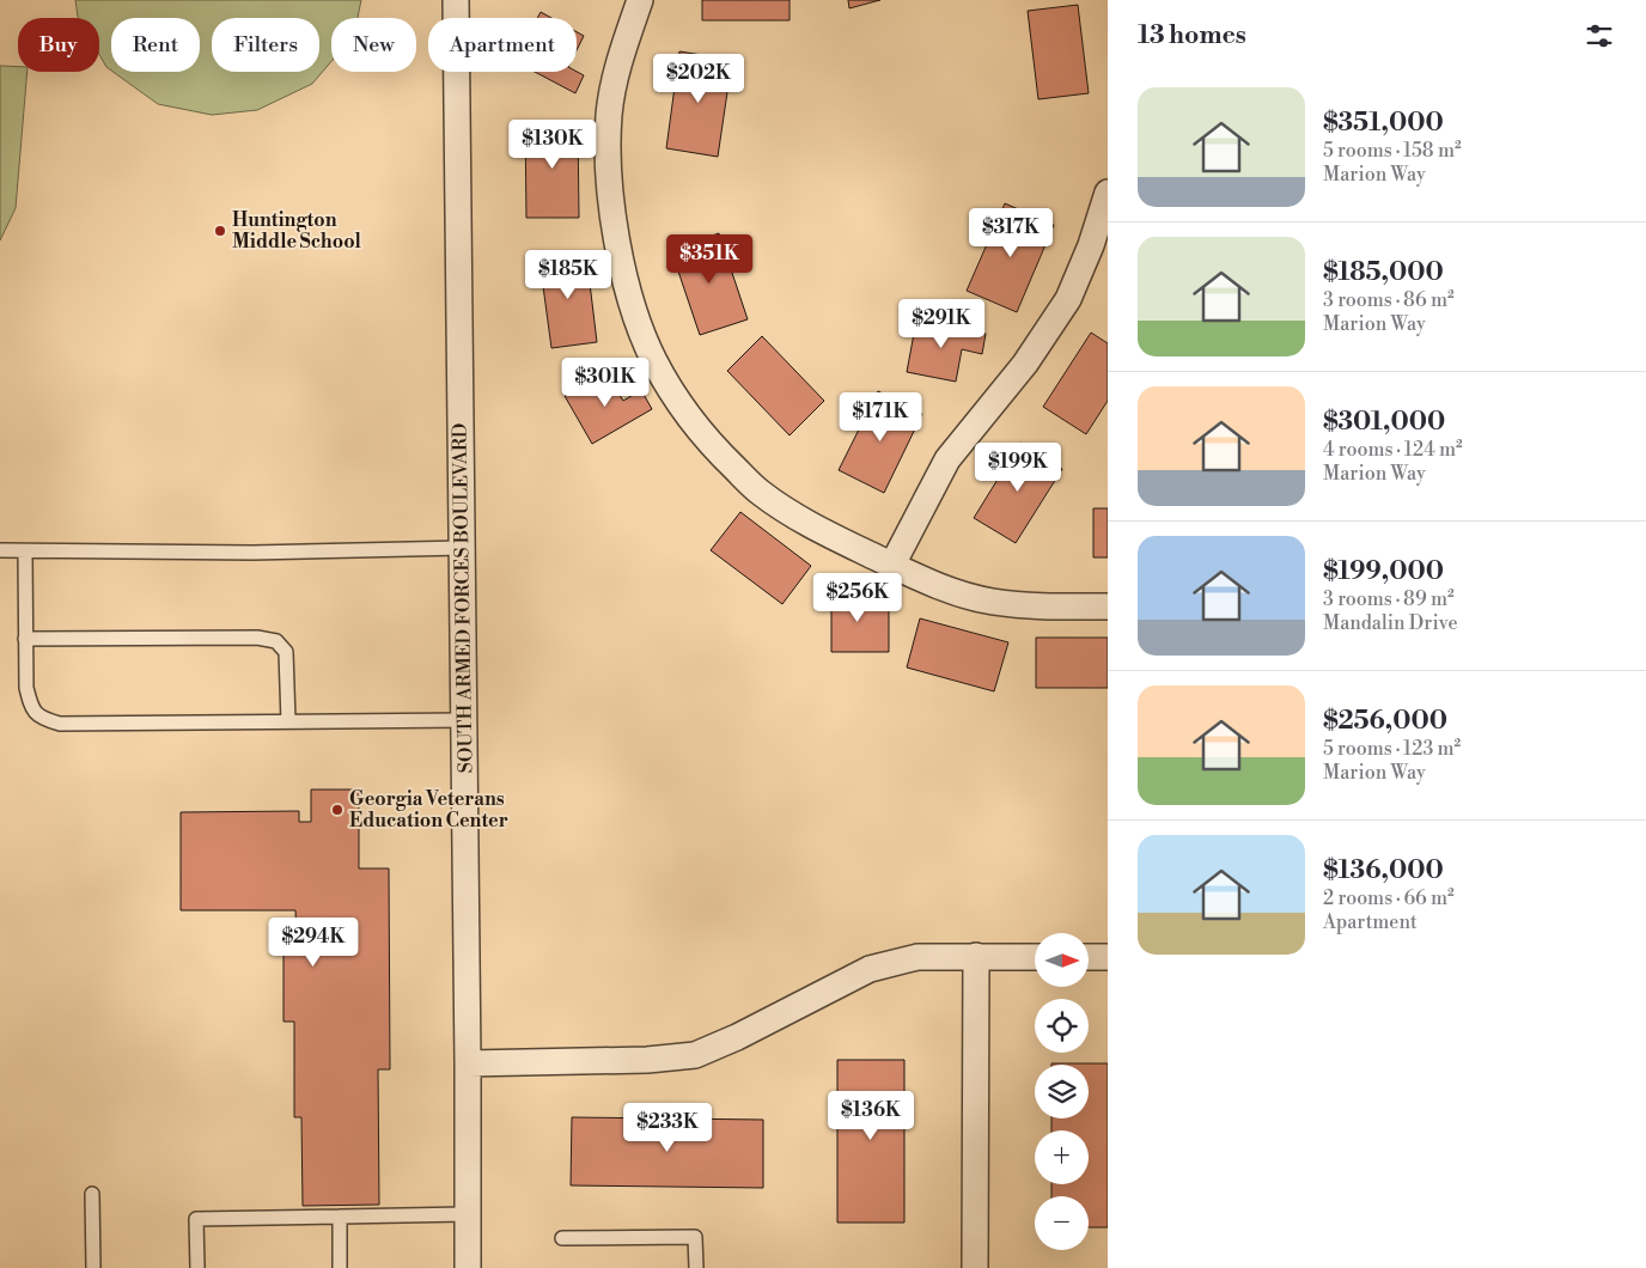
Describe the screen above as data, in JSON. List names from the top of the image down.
{
  "streets": {
    "street": ["SOUTH ARMED FORCES BOULEVARD"]
  },
  "places": ["Huntington Middle School", "Georgia Veterans Education Center"],
  "north": "right",
  "page": {
    "heading": "13 homes",
    "chip": [
      "Buy",
      "Rent",
      "Filters",
      "New",
      "Apartment"
    ],
    "price": [
      "$202K",
      "$130K",
      "$317K",
      "$351K",
      "$185K",
      "$291K",
      "$301K",
      "$171K",
      "$199K",
      "$256K",
      "$294K",
      "$136K",
      "$233K"
    ],
    "list": [
      {
        "name": "$351,000",
        "note": "5 rooms · 158 m² · Marion Way"
      },
      {
        "name": "$185,000",
        "note": "3 rooms · 86 m² · Marion Way"
      },
      {
        "name": "$301,000",
        "note": "4 rooms · 124 m² · Marion Way"
      },
      {
        "name": "$199,000",
        "note": "3 rooms · 89 m² · Mandalin Drive"
      },
      {
        "name": "$256,000",
        "note": "5 rooms · 123 m² · Marion Way"
      },
      {
        "name": "$136,000",
        "note": "2 rooms · 66 m² · Apartment"
      }
    ],
    "map_buttons": ["+", "−"]
  }
}
